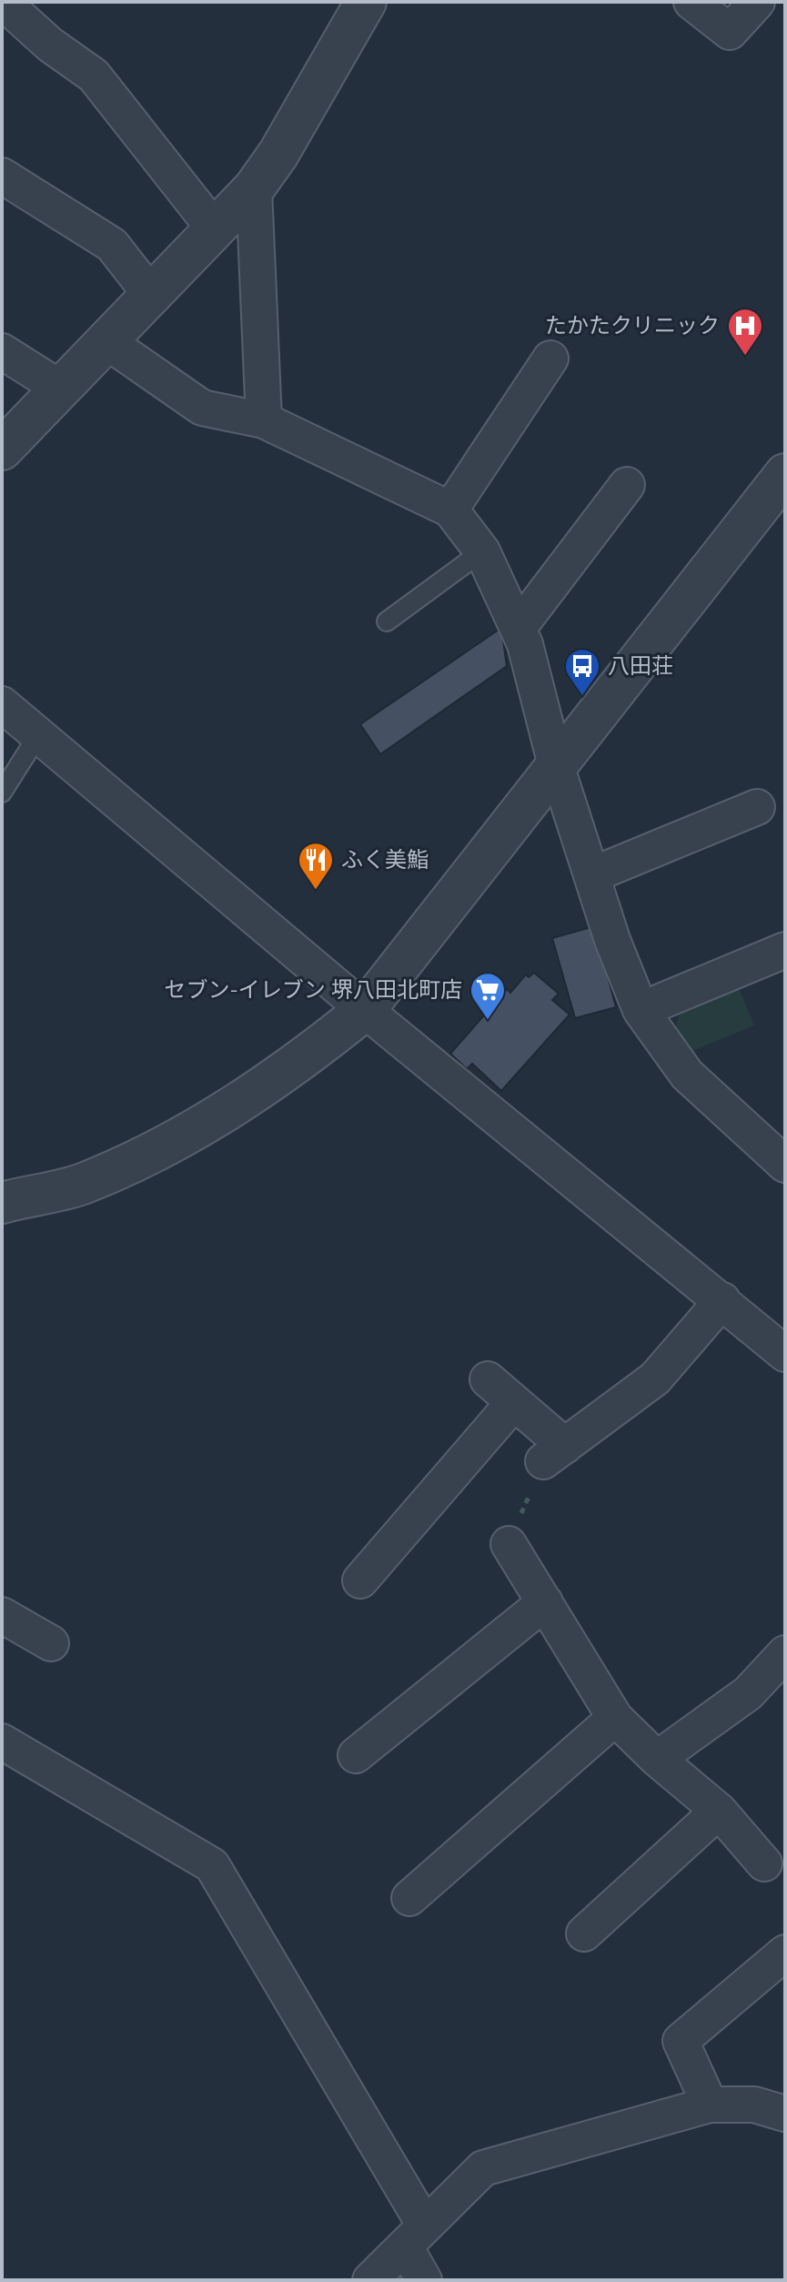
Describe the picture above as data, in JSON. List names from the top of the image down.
{
  "places": {
    "hospital": ["たかたクリニック"],
    "bus stop": ["八田荘"],
    "restaurant": ["ふく美鮨"],
    "supermarket": ["セブン-イレブン 堺八田北町店"]
  }
}
